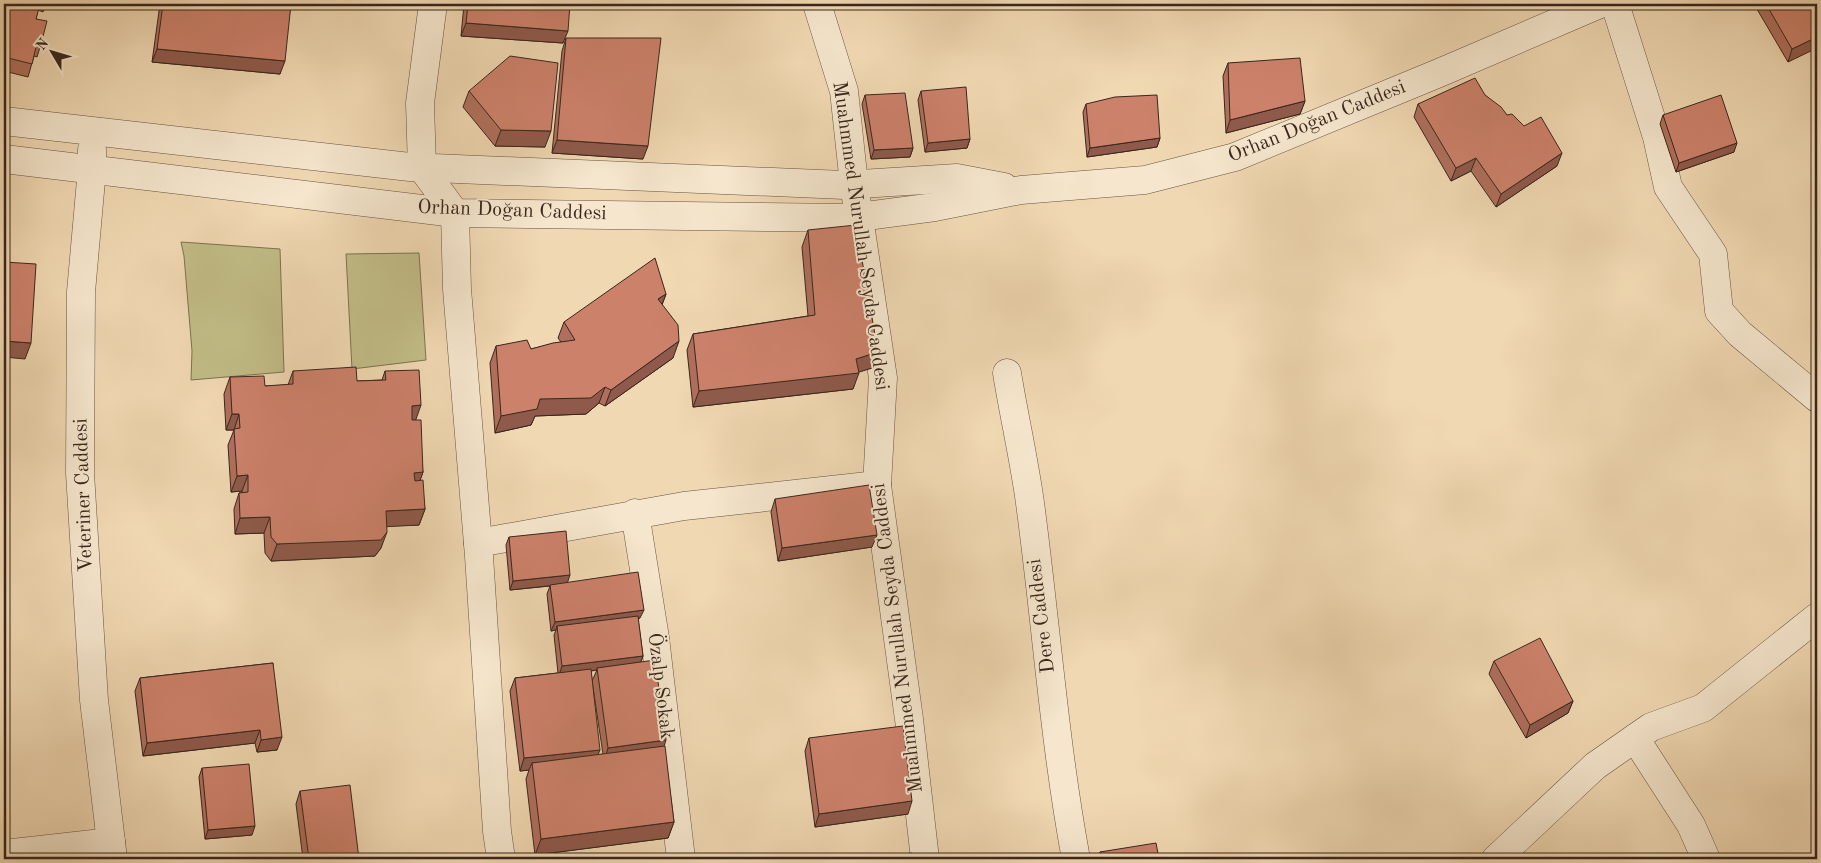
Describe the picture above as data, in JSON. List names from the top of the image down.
{
  "streets": {
    "street": [
      "Orhan Doğan Caddesi",
      "Muahmmed Nurullah Seyda Caddesi",
      "Veteriner Caddesi",
      "Dere Caddesi",
      "Özalp Sokak"
    ]
  },
  "crossings": [
    ["Orhan Doğan Caddesi", "Muahmmed Nurullah Seyda Caddesi"],
    ["Orhan Doğan Caddesi", "Veteriner Caddesi"]
  ],
  "north": "top left"
}
